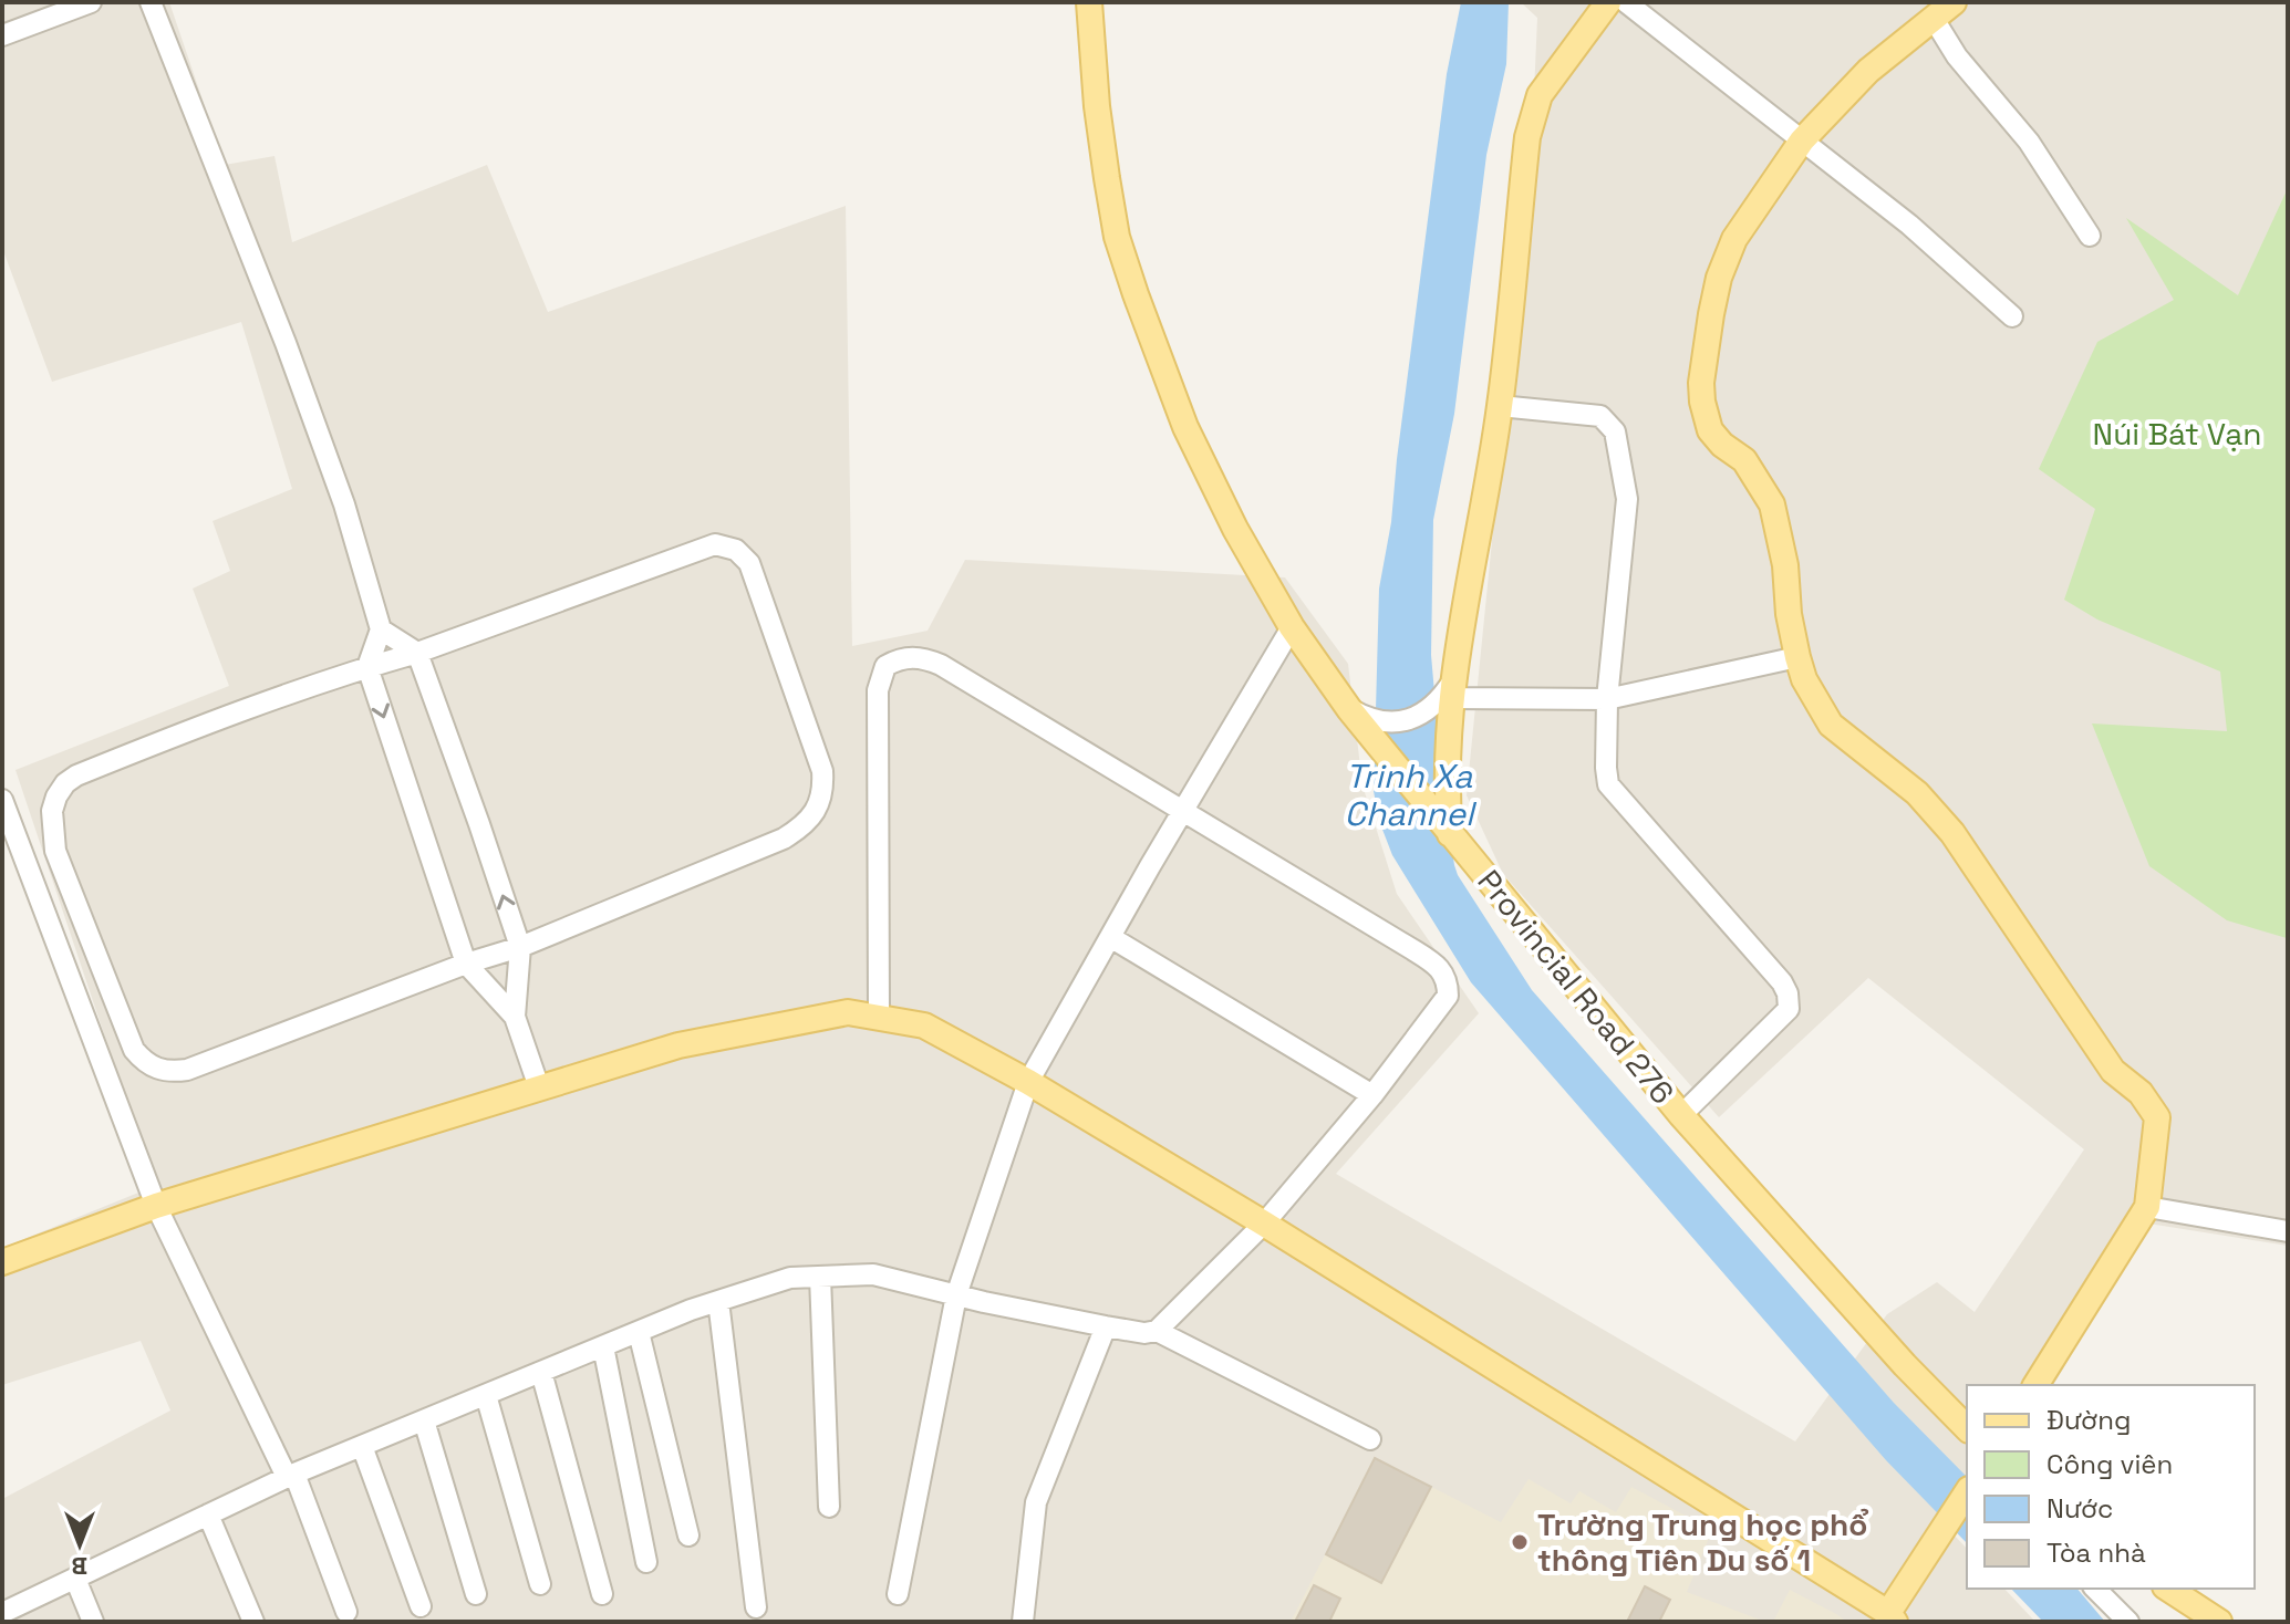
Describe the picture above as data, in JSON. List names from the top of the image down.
{
  "streets": {
    "main road": ["Provincial Road 276"]
  },
  "water": ["Trinh Xa Channel"],
  "parks": ["Núi Bát Vạn"],
  "places": ["Trường Trung học phổ thông Tiên Du số 1"],
  "legend": [
    "Đường",
    "Công viên",
    "Nước",
    "Tòa nhà"
  ],
  "north": "bottom"
}
